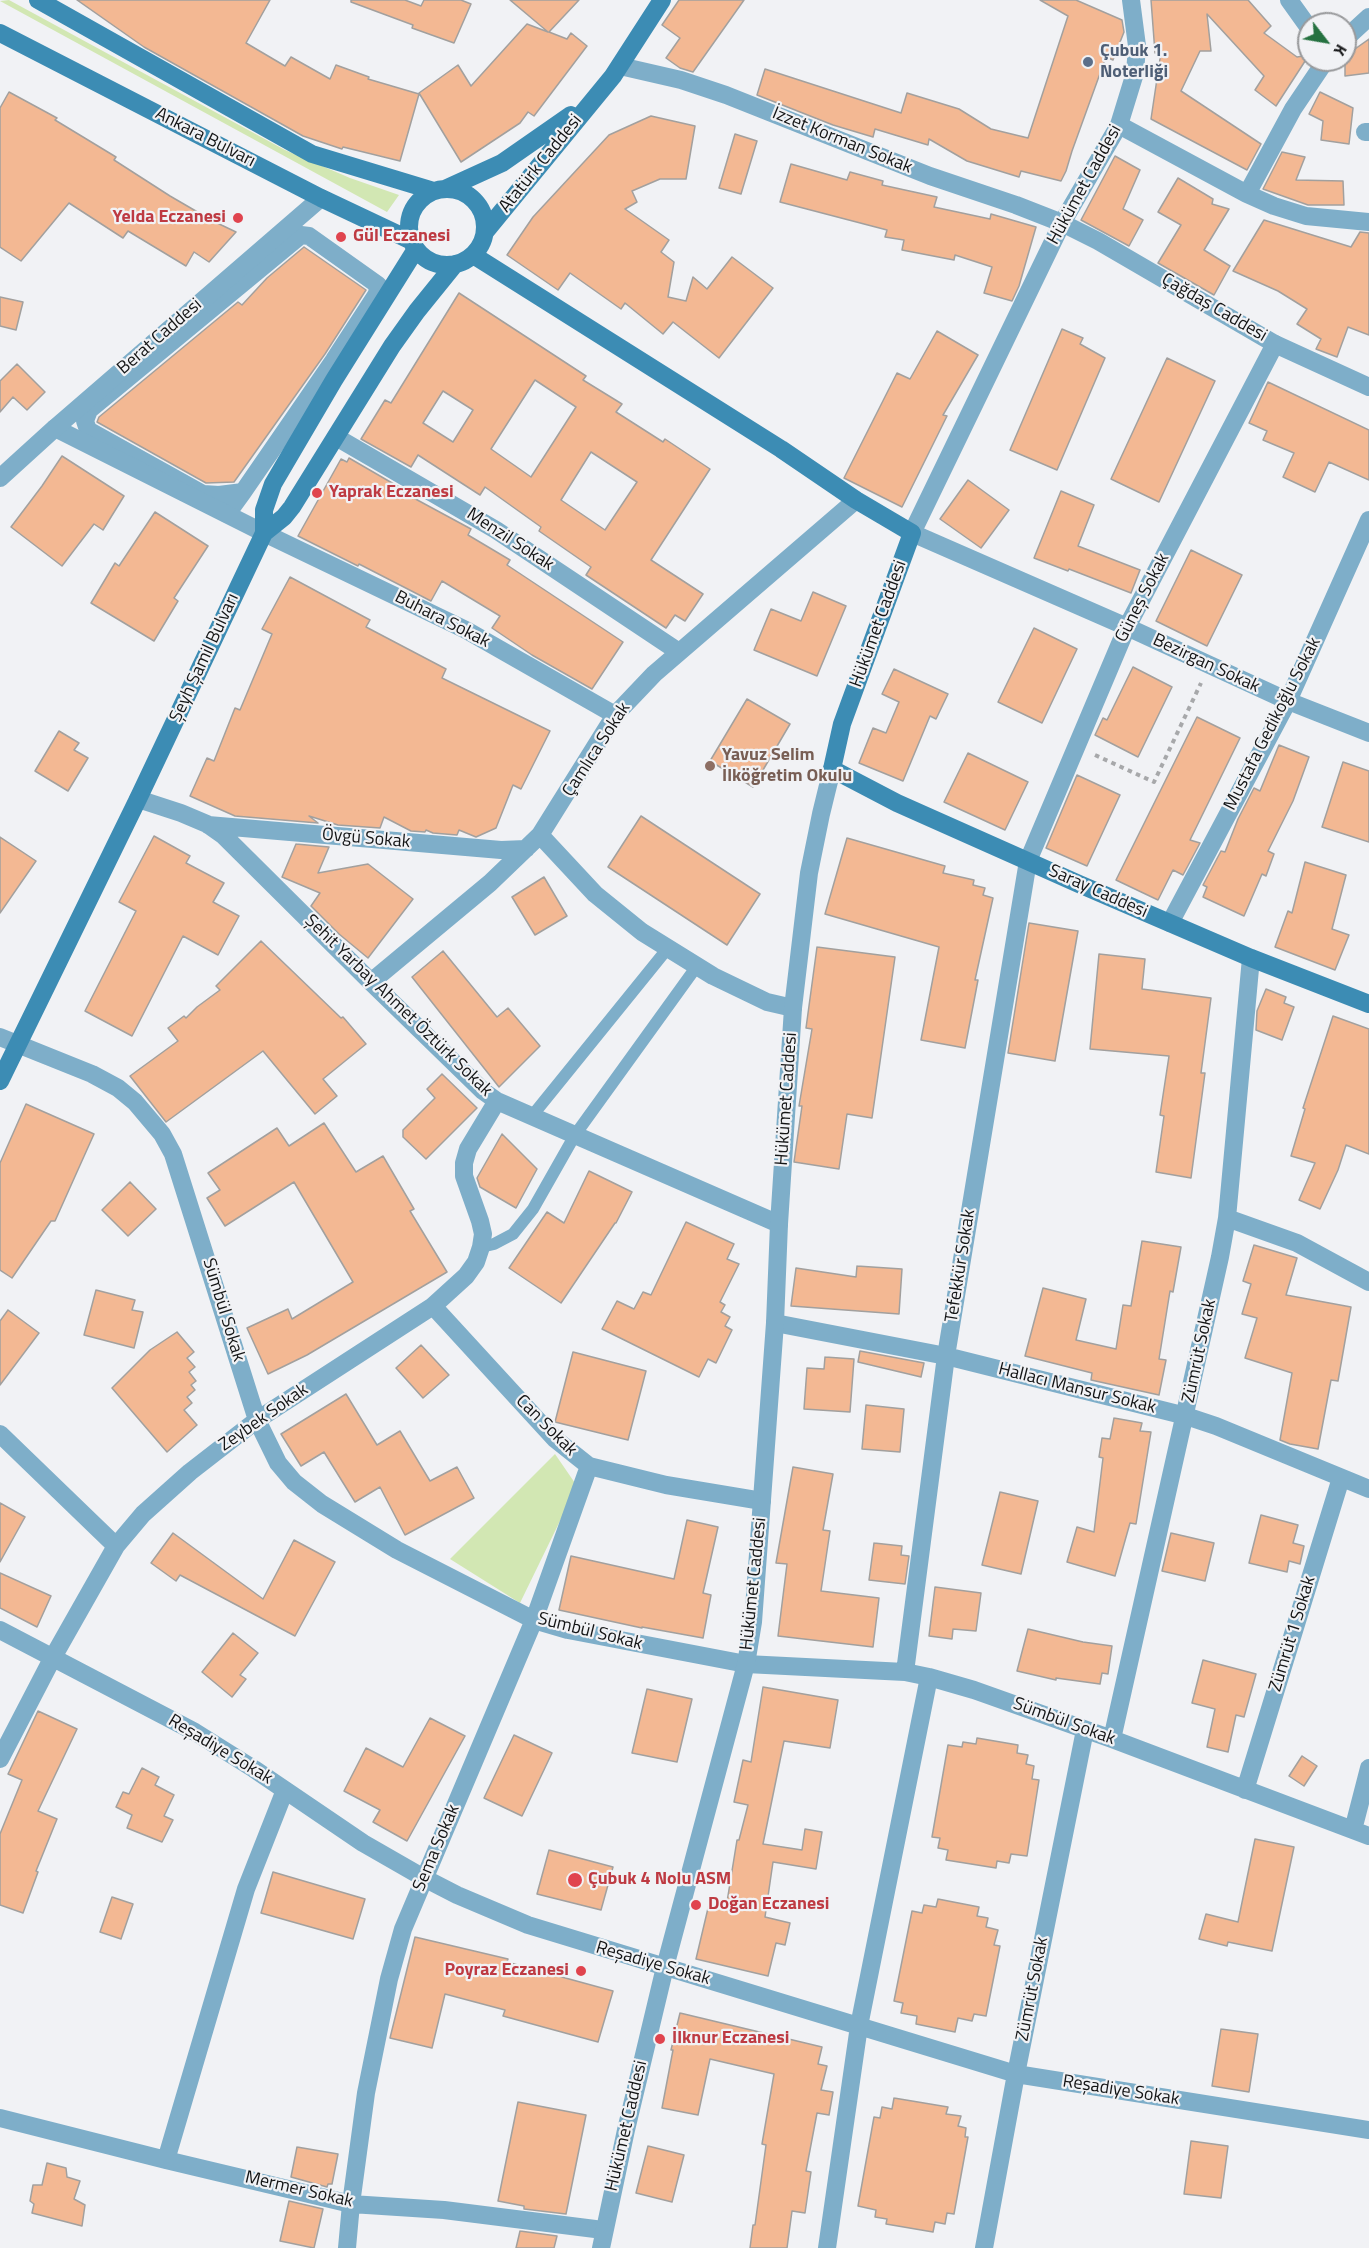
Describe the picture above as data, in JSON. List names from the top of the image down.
{
  "streets": {
    "main road": [
      "Ankara Bulvarı",
      "Atatürk Caddesi",
      "Hükümet Caddesi",
      "Şeyh Şamil Bulvarı",
      "Saray Caddesi"
    ],
    "street": [
      "İzzet Korman Sokak",
      "Çağdaş Caddesi",
      "Berat Caddesi",
      "Menzil Sokak",
      "Güneş Sokak",
      "Buhara Sokak",
      "Bezirgan Sokak",
      "Mustafa Gedikoğlu Sokak",
      "Çamlıca Sokak",
      "Övgü Sokak",
      "Şehit Yarbay Ahmet Öztürk Sokak",
      "Tefekkür Sokak",
      "Sümbül Sokak",
      "Zümrüt Sokak",
      "Hallacı Mansur Sokak",
      "Zeybek Sokak",
      "Can Sokak",
      "Zümrüt 1 Sokak",
      "Reşadiye Sokak",
      "Sema Sokak",
      "Mermer Sokak"
    ]
  },
  "crossings": [
    ["Ankara Bulvarı", "Atatürk Caddesi"],
    ["Ankara Bulvarı", "Berat Caddesi"],
    ["Ankara Bulvarı", "Şeyh Şamil Bulvarı"],
    ["İzzet Korman Sokak", "Atatürk Caddesi"],
    ["İzzet Korman Sokak", "Hükümet Caddesi"],
    ["İzzet Korman Sokak", "Çağdaş Caddesi"],
    ["Atatürk Caddesi", "Şeyh Şamil Bulvarı"],
    ["Hükümet Caddesi", "Çağdaş Caddesi"],
    ["Hükümet Caddesi", "Bezirgan Sokak"],
    ["Hükümet Caddesi", "Saray Caddesi"],
    ["Hükümet Caddesi", "Şehit Yarbay Ahmet Öztürk Sokak"],
    ["Hükümet Caddesi", "Sümbül Sokak"],
    ["Hükümet Caddesi", "Hallacı Mansur Sokak"],
    ["Hükümet Caddesi", "Can Sokak"],
    ["Hükümet Caddesi", "Reşadiye Sokak"],
    ["Hükümet Caddesi", "Mermer Sokak"],
    ["Çağdaş Caddesi", "Güneş Sokak"],
    ["Berat Caddesi", "Buhara Sokak"],
    ["Menzil Sokak", "Şeyh Şamil Bulvarı"],
    ["Menzil Sokak", "Çamlıca Sokak"],
    ["Güneş Sokak", "Bezirgan Sokak"],
    ["Güneş Sokak", "Saray Caddesi"],
    ["Güneş Sokak", "Tefekkür Sokak"],
    ["Buhara Sokak", "Şeyh Şamil Bulvarı"],
    ["Buhara Sokak", "Çamlıca Sokak"],
    ["Şeyh Şamil Bulvarı", "Şehit Yarbay Ahmet Öztürk Sokak"],
    ["Şeyh Şamil Bulvarı", "Sümbül Sokak"],
    ["Bezirgan Sokak", "Mustafa Gedikoğlu Sokak"],
    ["Mustafa Gedikoğlu Sokak", "Saray Caddesi"],
    ["Çamlıca Sokak", "Övgü Sokak"],
    ["Çamlıca Sokak", "Şehit Yarbay Ahmet Öztürk Sokak"],
    ["Övgü Sokak", "Şehit Yarbay Ahmet Öztürk Sokak"],
    ["Saray Caddesi", "Tefekkür Sokak"],
    ["Saray Caddesi", "Zümrüt Sokak"],
    ["Tefekkür Sokak", "Sümbül Sokak"],
    ["Tefekkür Sokak", "Hallacı Mansur Sokak"],
    ["Sümbül Sokak", "Zümrüt Sokak"],
    ["Sümbül Sokak", "Zeybek Sokak"],
    ["Sümbül Sokak", "Zümrüt 1 Sokak"],
    ["Sümbül Sokak", "Sema Sokak"],
    ["Zümrüt Sokak", "Hallacı Mansur Sokak"],
    ["Zümrüt Sokak", "Reşadiye Sokak"],
    ["Hallacı Mansur Sokak", "Zümrüt 1 Sokak"],
    ["Zeybek Sokak", "Can Sokak"],
    ["Zeybek Sokak", "Reşadiye Sokak"],
    ["Can Sokak", "Sema Sokak"],
    ["Reşadiye Sokak", "Sema Sokak"],
    ["Sema Sokak", "Mermer Sokak"]
  ],
  "places": [
    "Çubuk 1. Noterliği",
    "Yelda Eczanesi",
    "Gül Eczanesi",
    "Yaprak Eczanesi",
    "Yavuz Selim İlköğretim Okulu",
    "Çubuk 4 Nolu ASM",
    "Doğan Eczanesi",
    "Poyraz Eczanesi",
    "İlknur Eczanesi"
  ],
  "north": "bottom right"
}
